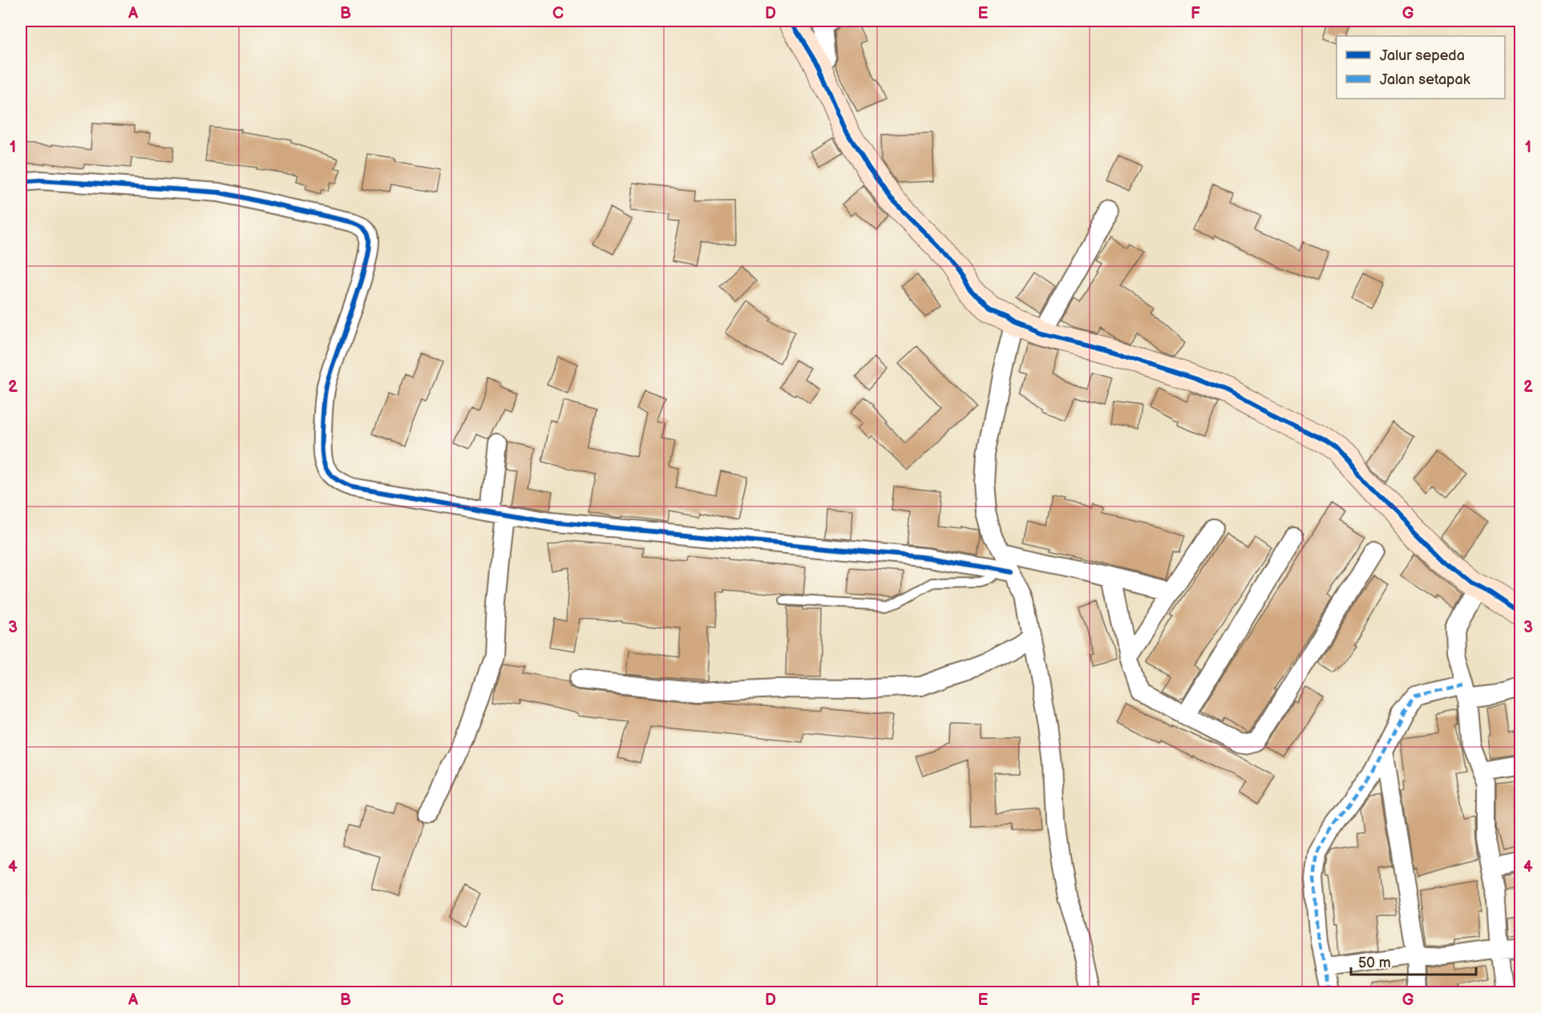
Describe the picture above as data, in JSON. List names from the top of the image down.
{
  "legend": ["Jalur sepeda", "Jalan setapak"],
  "scale_bar": "50 m",
  "grid": {
    "columns": [
      "A",
      "B",
      "C",
      "D",
      "E",
      "F",
      "G"
    ],
    "rows": [
      "1",
      "2",
      "3",
      "4"
    ]
  }
}
